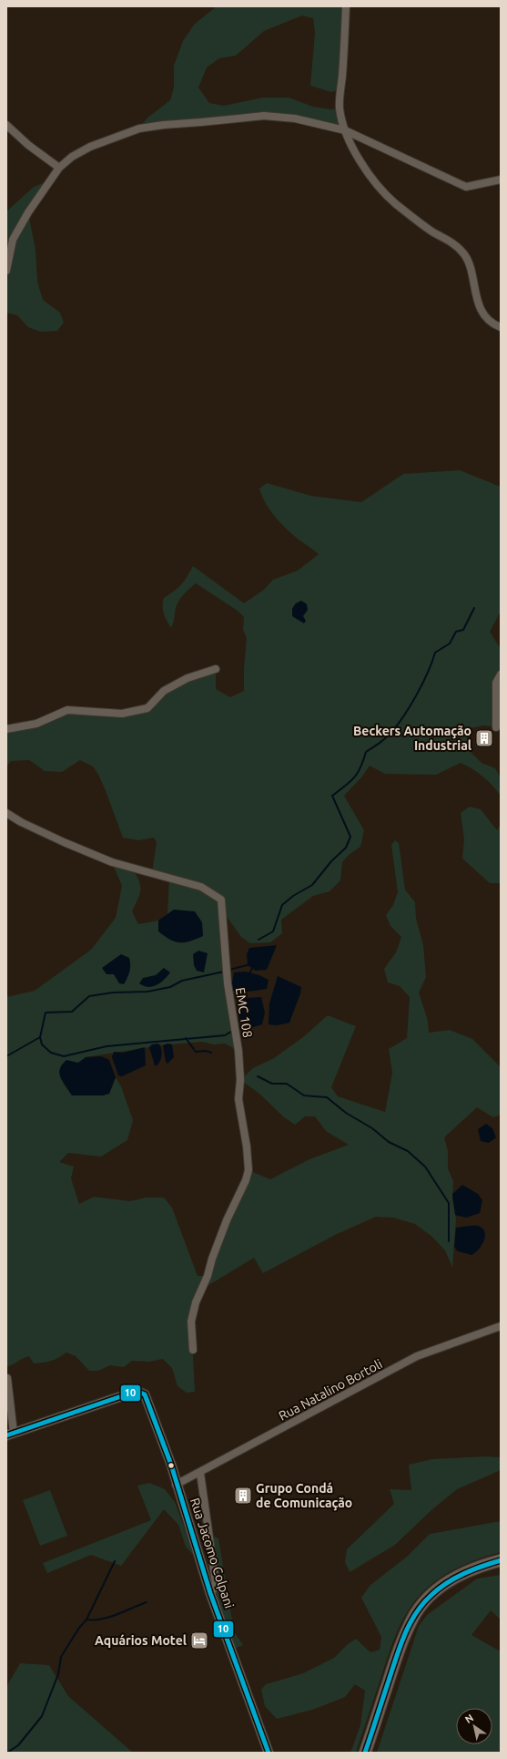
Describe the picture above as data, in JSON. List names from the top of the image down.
{
  "streets": {
    "street": ["EMC 108", "Rua Natalino Bortoli", "Rua Jacomo Colpani"]
  },
  "crossings": [
    ["Rua Natalino Bortoli", "Rua Jacomo Colpani"]
  ],
  "places": {
    "building": ["Beckers Automação Industrial", "Grupo Condá de Comunicação"],
    "hotel": ["Aquários Motel"]
  },
  "lines": ["transit line 10"],
  "north": "top left"
}
